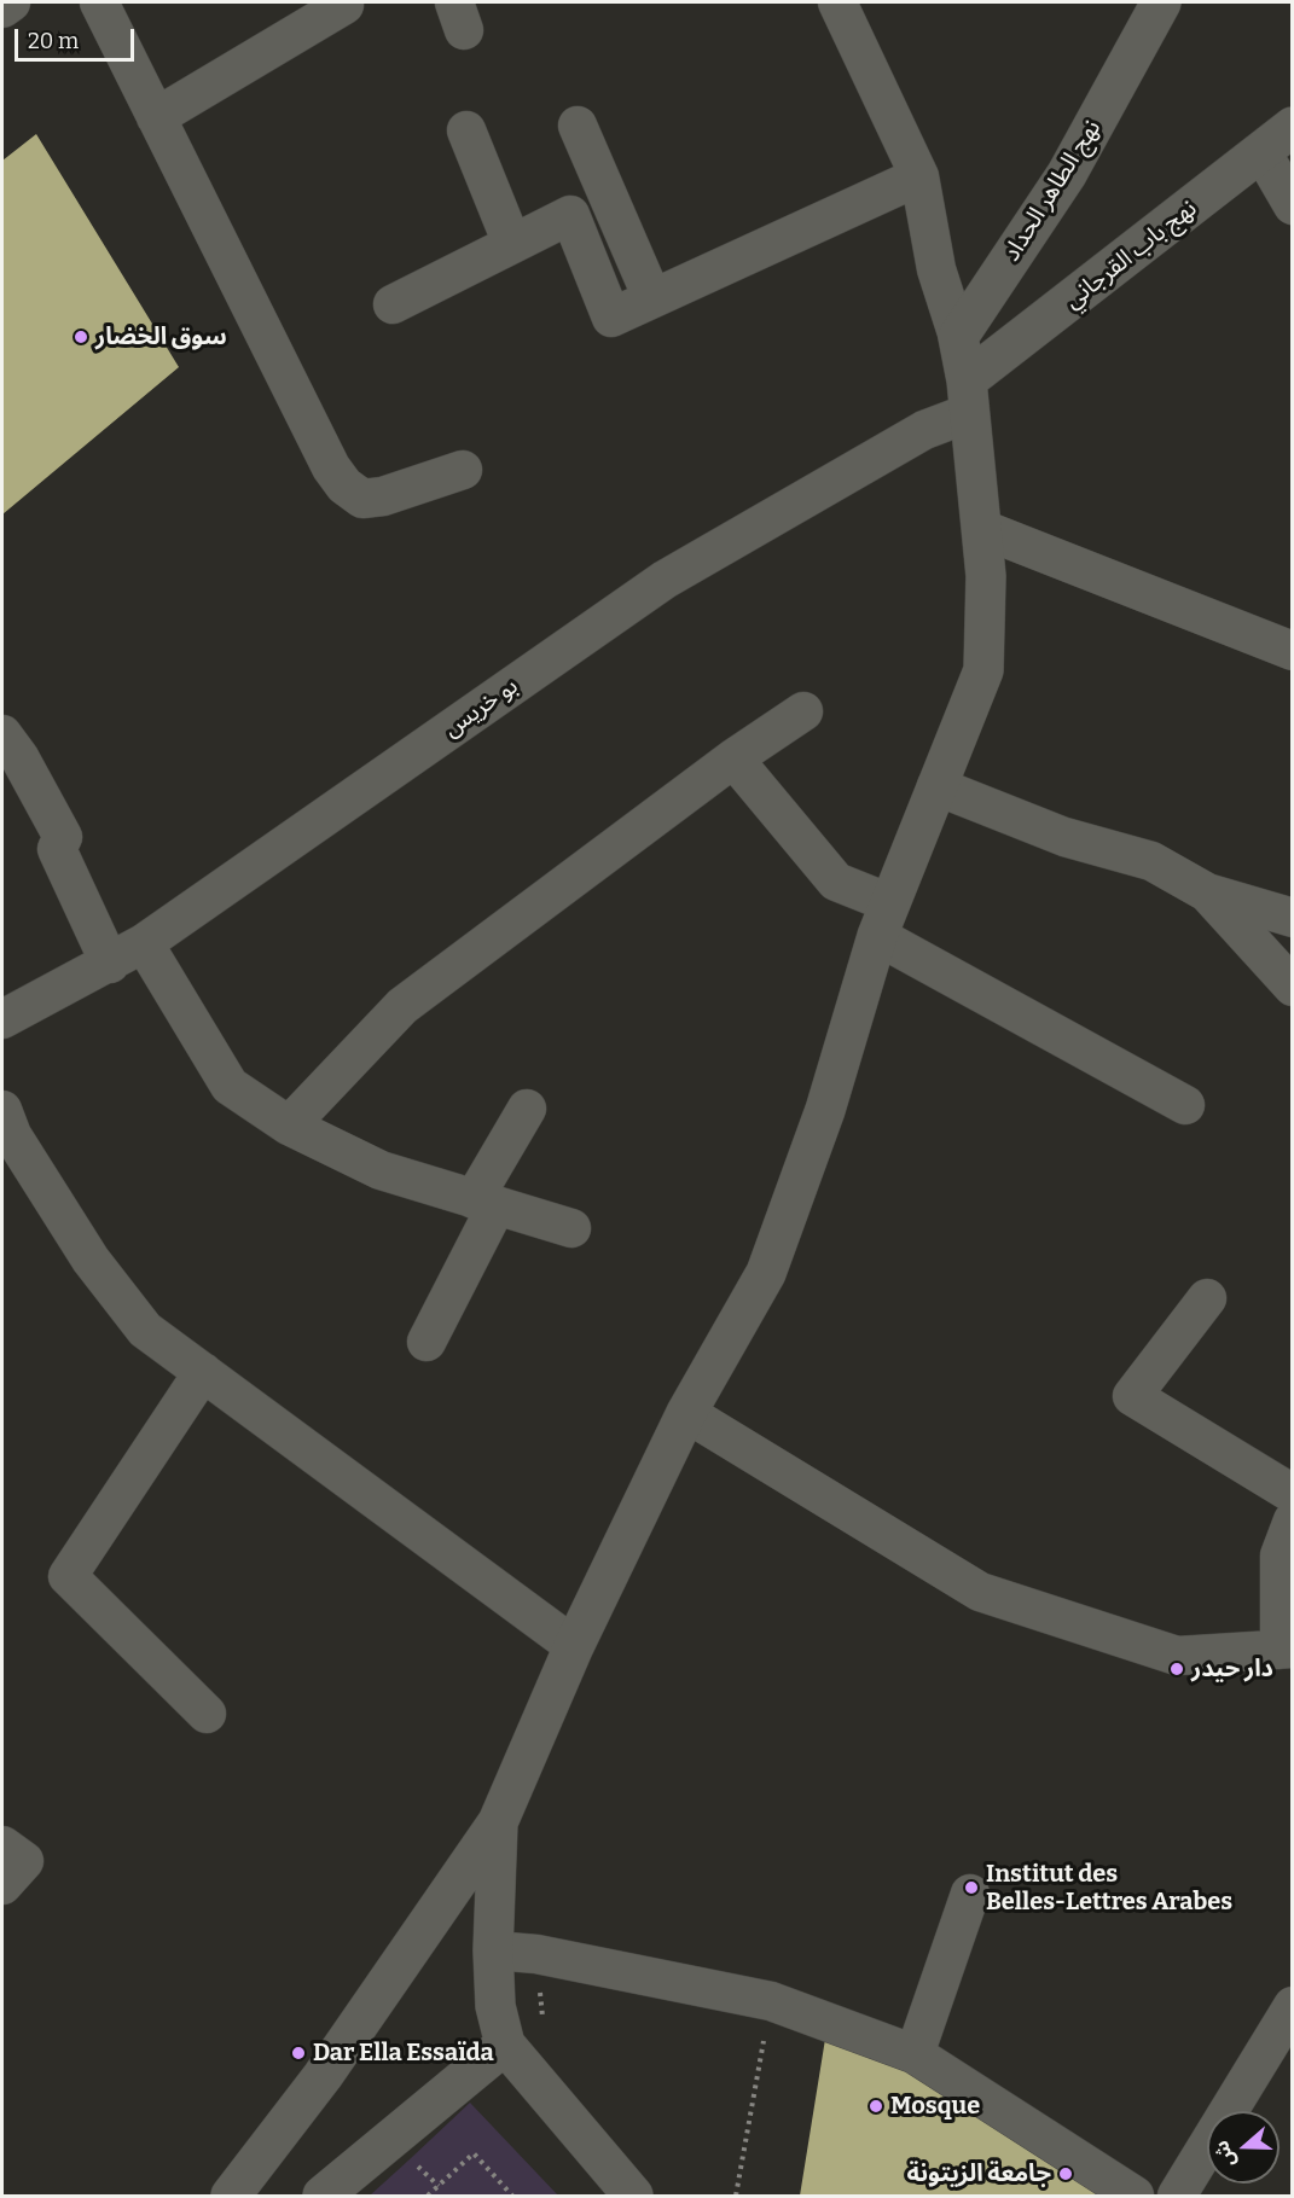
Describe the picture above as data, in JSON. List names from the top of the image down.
{
  "streets": {
    "street": ["نهج الطاهر الحداد", "نهج باب القرجاني", "بو خريس"]
  },
  "crossings": [
    ["نهج باب القرجاني", "بو خريس"]
  ],
  "places": [
    "سوق الخضار",
    "دار حيدر",
    "Institut des Belles-Lettres Arabes",
    "Dar Ella Essaïda",
    "Mosque",
    "جامعة الزيتونة"
  ],
  "scale_bar": "20 m",
  "north": "left"
}
